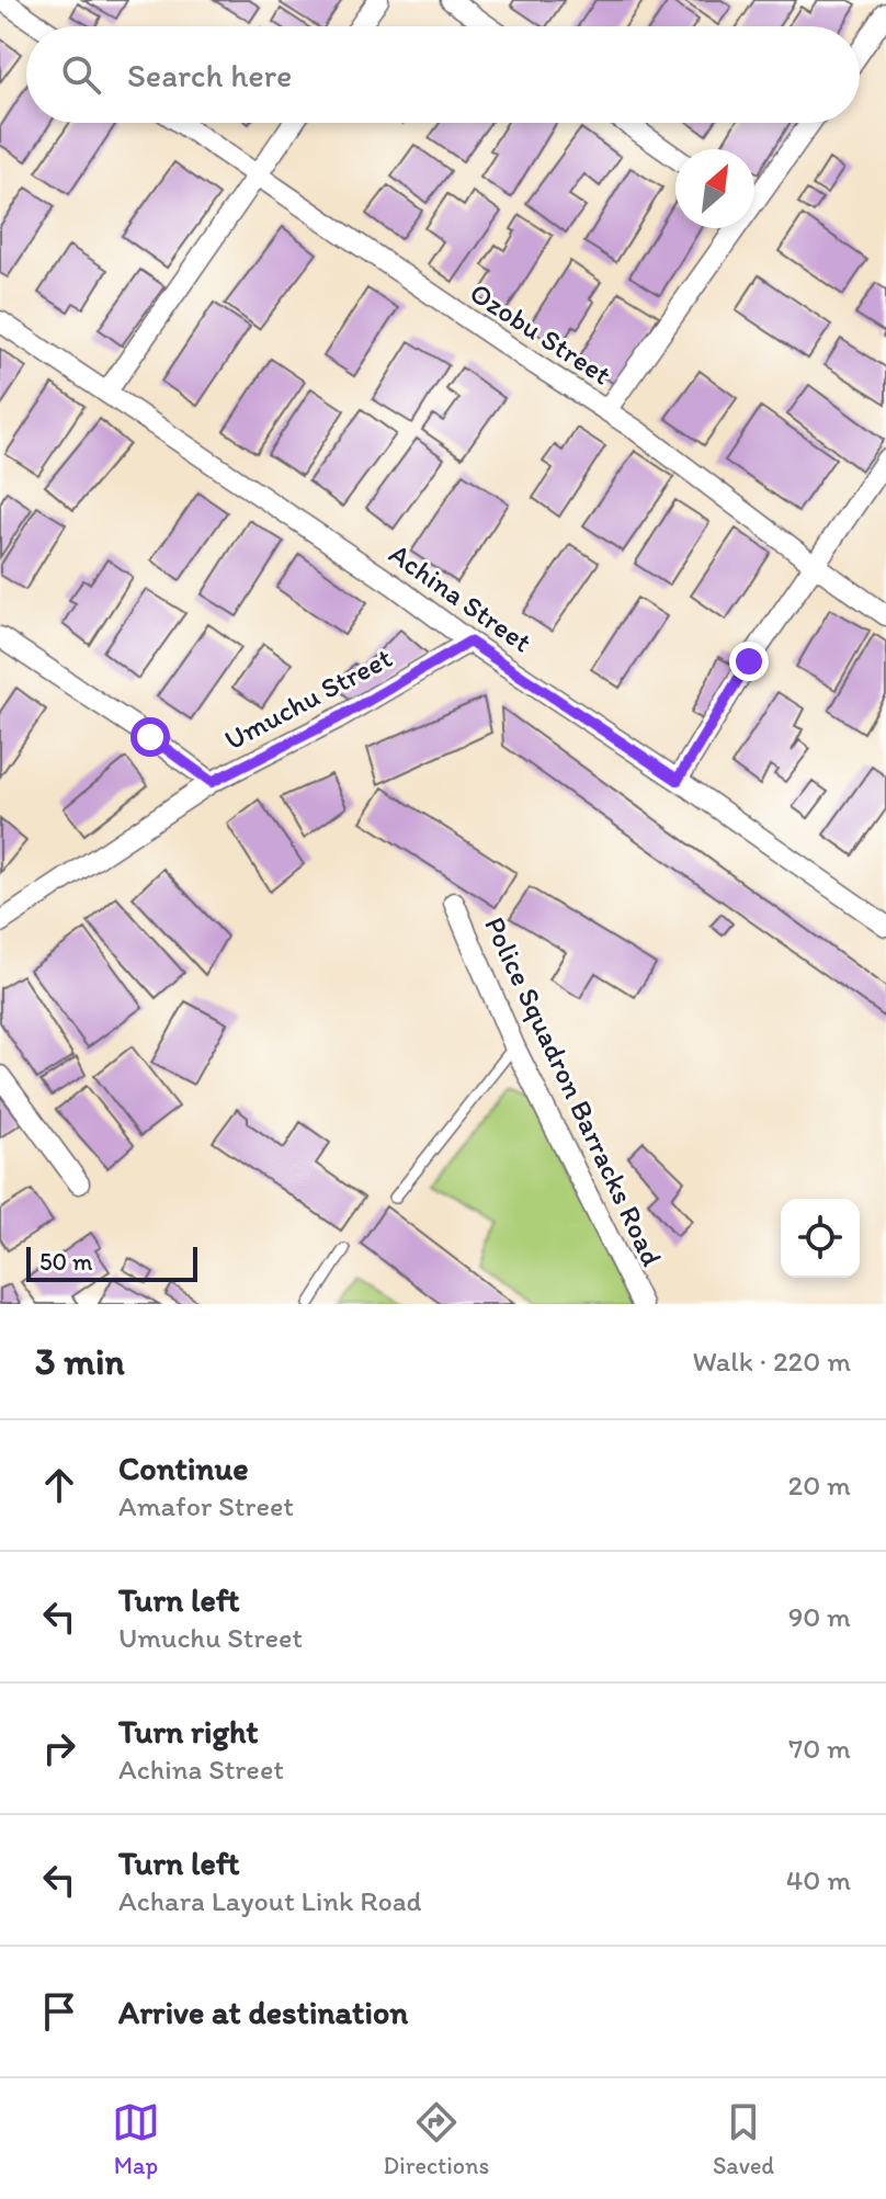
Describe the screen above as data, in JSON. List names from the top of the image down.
{
  "streets": {
    "street": [
      "Ozobu Street",
      "Achina Street",
      "Umuchu Street",
      "Police Squadron Barracks Road"
    ]
  },
  "crossings": [
    ["Achina Street", "Umuchu Street"]
  ],
  "scale_bar": "50 m",
  "north": "top right",
  "page": {
    "search": "Search here",
    "scale": "50 m",
    "heading": ["3 min", "Walk · 220 m"],
    "list": [
      ["Continue", "Amafor Street", "20 m"],
      ["Turn left", "Umuchu Street", "90 m"],
      ["Turn right", "Achina Street", "70 m"],
      ["Turn left", "Achara Layout Link Road", "40 m"],
      "Arrive at destination"
    ],
    "nav": ["Map", "Directions", "Saved"]
  }
}
